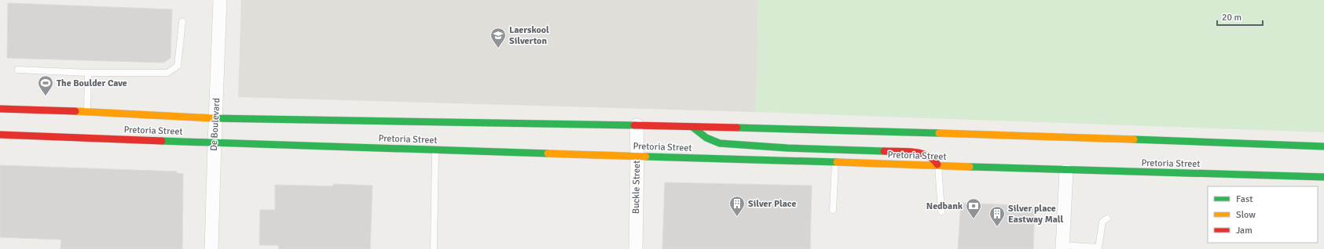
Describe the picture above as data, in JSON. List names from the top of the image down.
{
  "streets": {
    "main road": ["Pretoria Street"],
    "street": ["De Boulevard", "Buckle Street"]
  },
  "crossings": [
    ["De Boulevard", "Pretoria Street"],
    ["Pretoria Street", "Buckle Street"]
  ],
  "places": {
    "school or university": ["Laerskool Silverton"],
    "sports": ["The Boulder Cave"],
    "building": ["Silver Place", "Silver place Eastway Mall"],
    "bank": ["Nedbank"]
  },
  "legend": ["Fast", "Slow", "Jam"],
  "scale_bar": "20 m"
}
